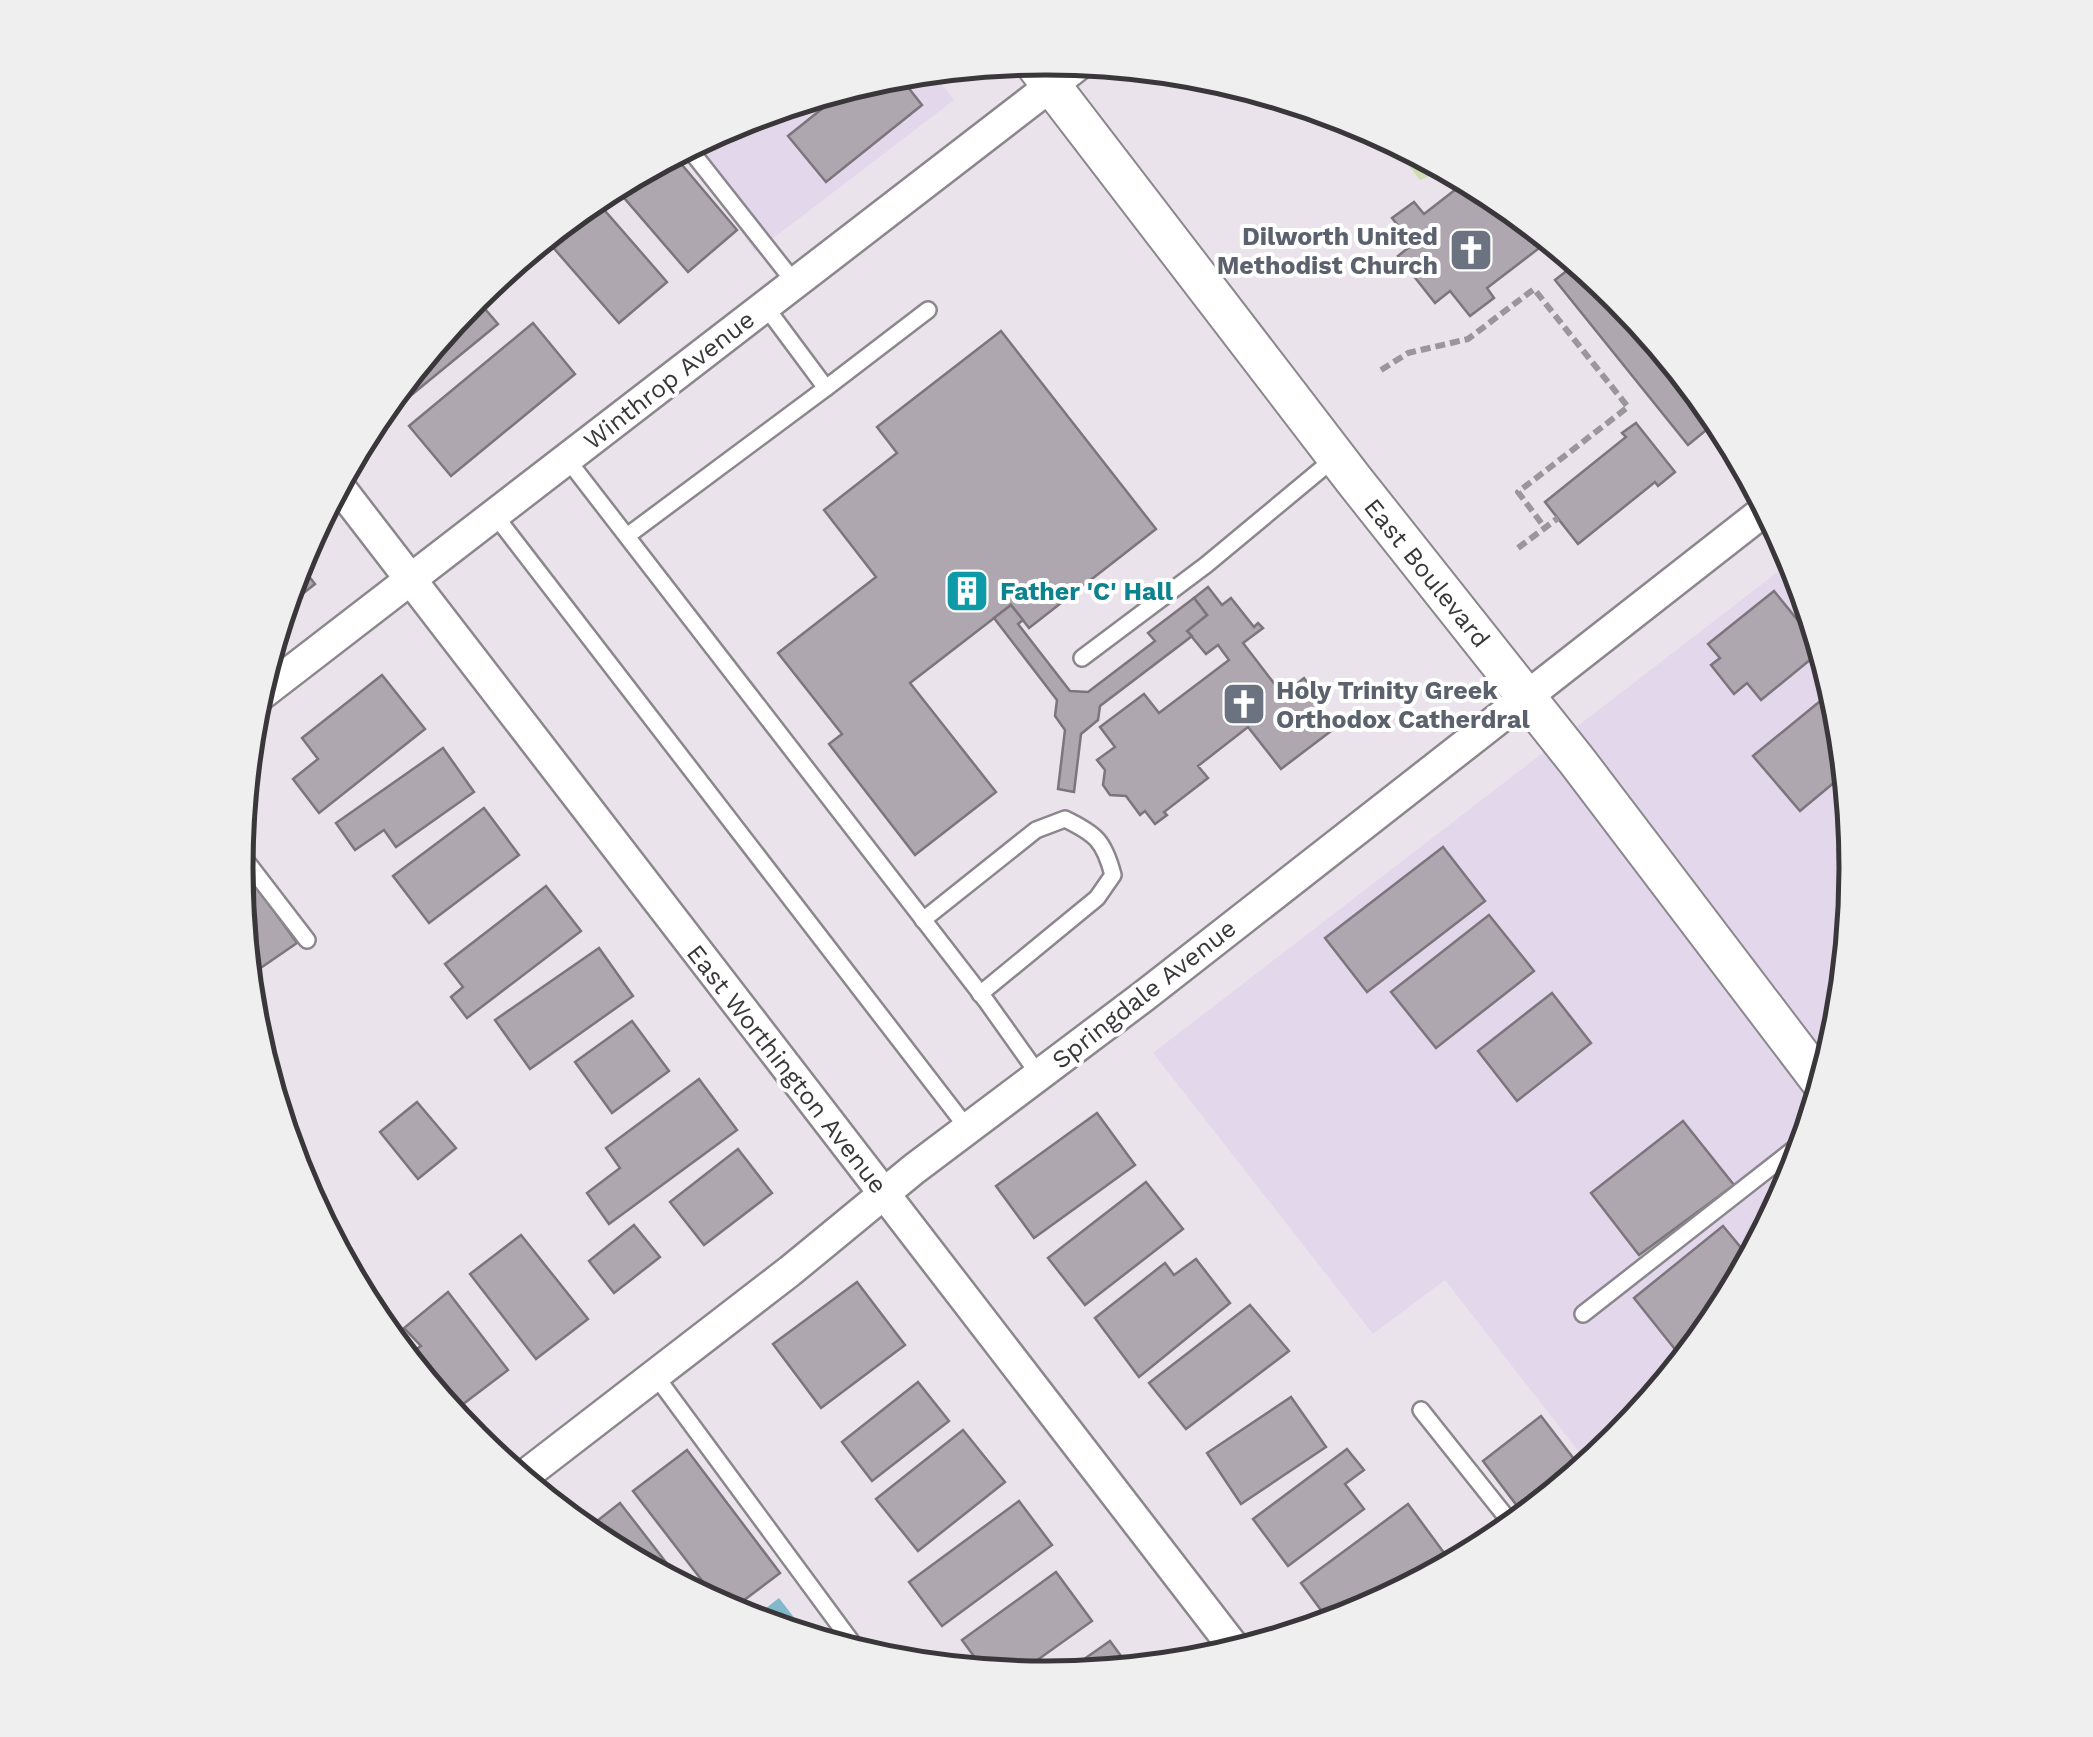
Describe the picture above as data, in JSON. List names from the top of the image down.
{
  "streets": {
    "street": [
      "Winthrop Avenue",
      "East Boulevard",
      "Springdale Avenue",
      "East Worthington Avenue"
    ]
  },
  "crossings": [
    ["Winthrop Avenue", "East Worthington Avenue"],
    ["East Boulevard", "Springdale Avenue"],
    ["Springdale Avenue", "East Worthington Avenue"]
  ],
  "places": {
    "church": ["Dilworth United Methodist Church", "Holy Trinity Greek Orthodox Catherdral"],
    "building": ["Father 'C' Hall"]
  }
}
